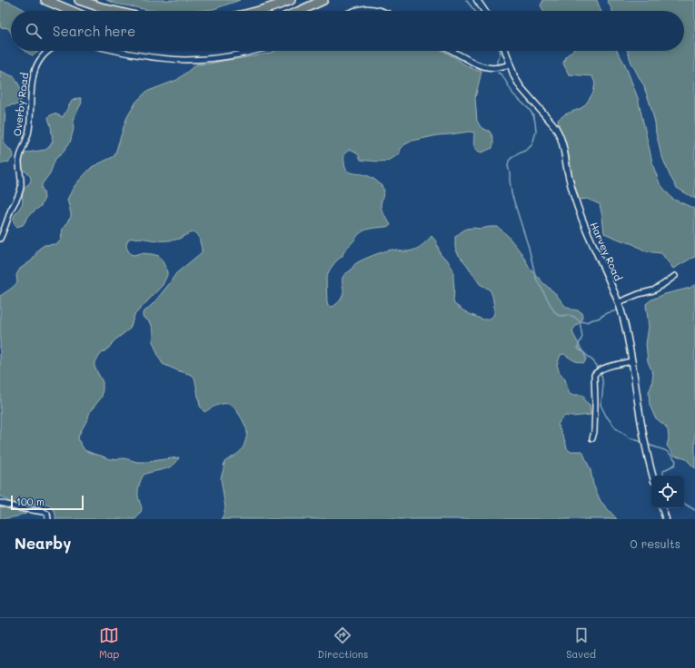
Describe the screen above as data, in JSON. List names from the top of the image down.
{
  "streets": {
    "street": ["Overby Road", "Harvey Road"]
  },
  "scale_bar": "100 m",
  "page": {
    "search": "Search here",
    "scale": "100 m",
    "heading": ["Nearby", "0 results"],
    "nav": ["Map", "Directions", "Saved"]
  }
}
